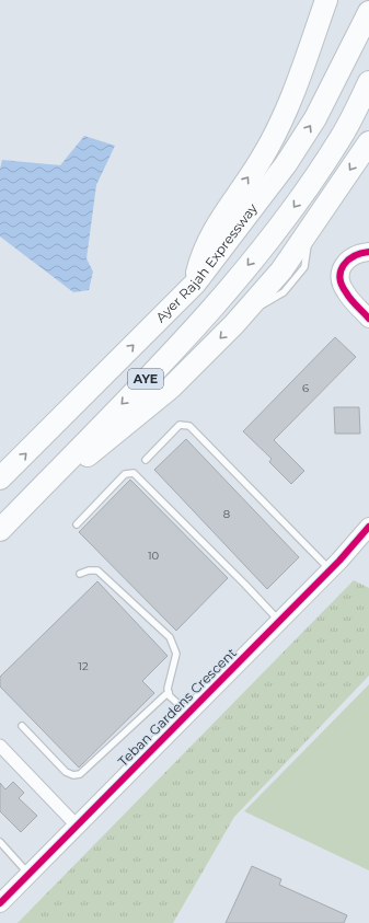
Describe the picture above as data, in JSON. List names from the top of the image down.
{
  "streets": {
    "highway": ["Ayer Rajah Expressway", "AYE"],
    "street": ["Teban Gardens Crescent"]
  },
  "house_numbers": [
    "6",
    "8",
    "10",
    "12"
  ]
}
